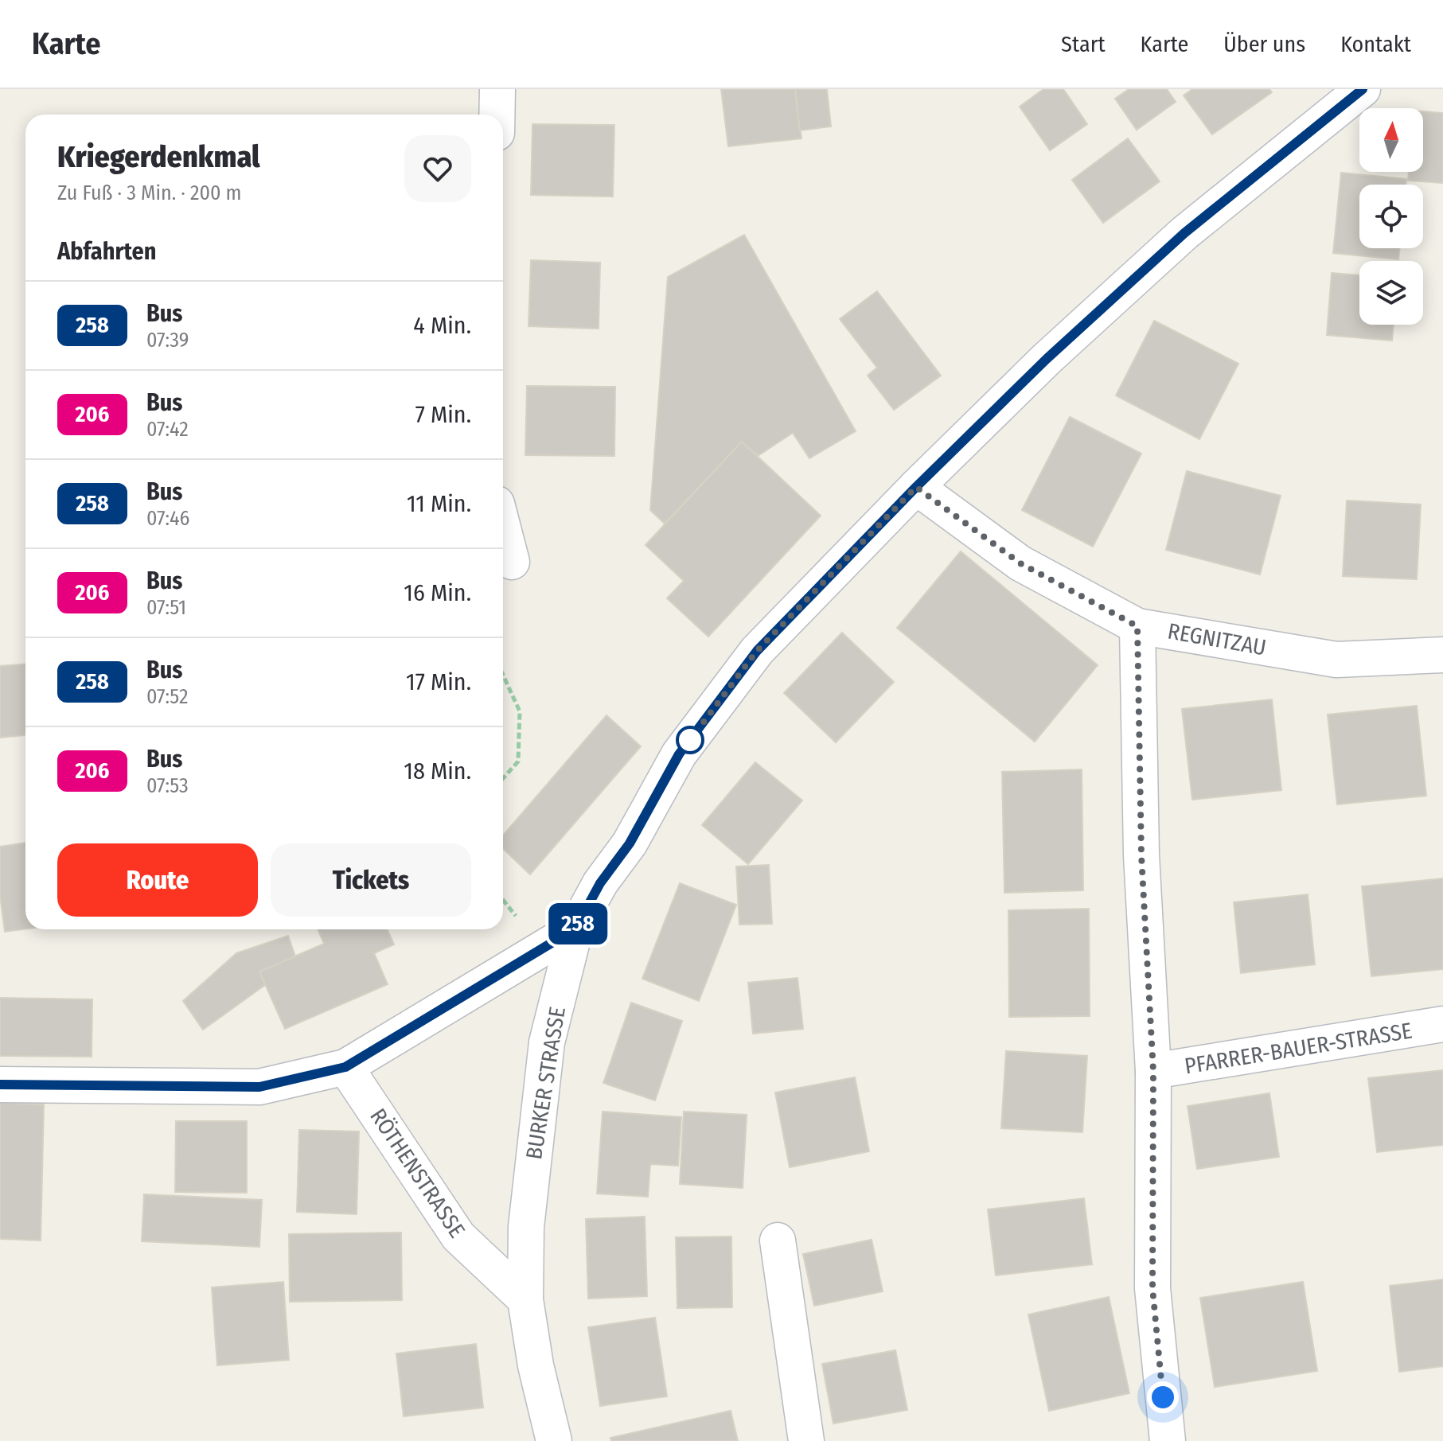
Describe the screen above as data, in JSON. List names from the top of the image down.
{
  "streets": {
    "street": [
      "REGNITZAU",
      "PFARRER-BAUER-STRASSE",
      "BURKER STRASSE",
      "RÖTHENSTRASSE"
    ]
  },
  "crossings": [
    ["REGNITZAU", "PFARRER-BAUER-STRASSE"],
    ["REGNITZAU", "BURKER STRASSE"],
    ["BURKER STRASSE", "RÖTHENSTRASSE"]
  ],
  "lines": ["bus line 258"],
  "north": "top",
  "page": {
    "header": "Karte",
    "nav": [
      "Start",
      "Karte",
      "Über uns",
      "Kontakt"
    ],
    "on_map": "258",
    "heading": [
      ["Kriegerdenkmal", "Zu Fuß · 3 Min. · 200 m"],
      "Abfahrten"
    ],
    "list": [
      {
        "mark": "258",
        "name": "Bus",
        "note": "07:39",
        "value": "4 Min."
      },
      {
        "mark": "206",
        "name": "Bus",
        "note": "07:42",
        "value": "7 Min."
      },
      {
        "mark": "258",
        "name": "Bus",
        "note": "07:46",
        "value": "11 Min."
      },
      {
        "mark": "206",
        "name": "Bus",
        "note": "07:51",
        "value": "16 Min."
      },
      {
        "mark": "258",
        "name": "Bus",
        "note": "07:52",
        "value": "17 Min."
      },
      {
        "mark": "206",
        "name": "Bus",
        "note": "07:53",
        "value": "18 Min."
      }
    ],
    "buttons": ["Route", "Tickets"]
  }
}
